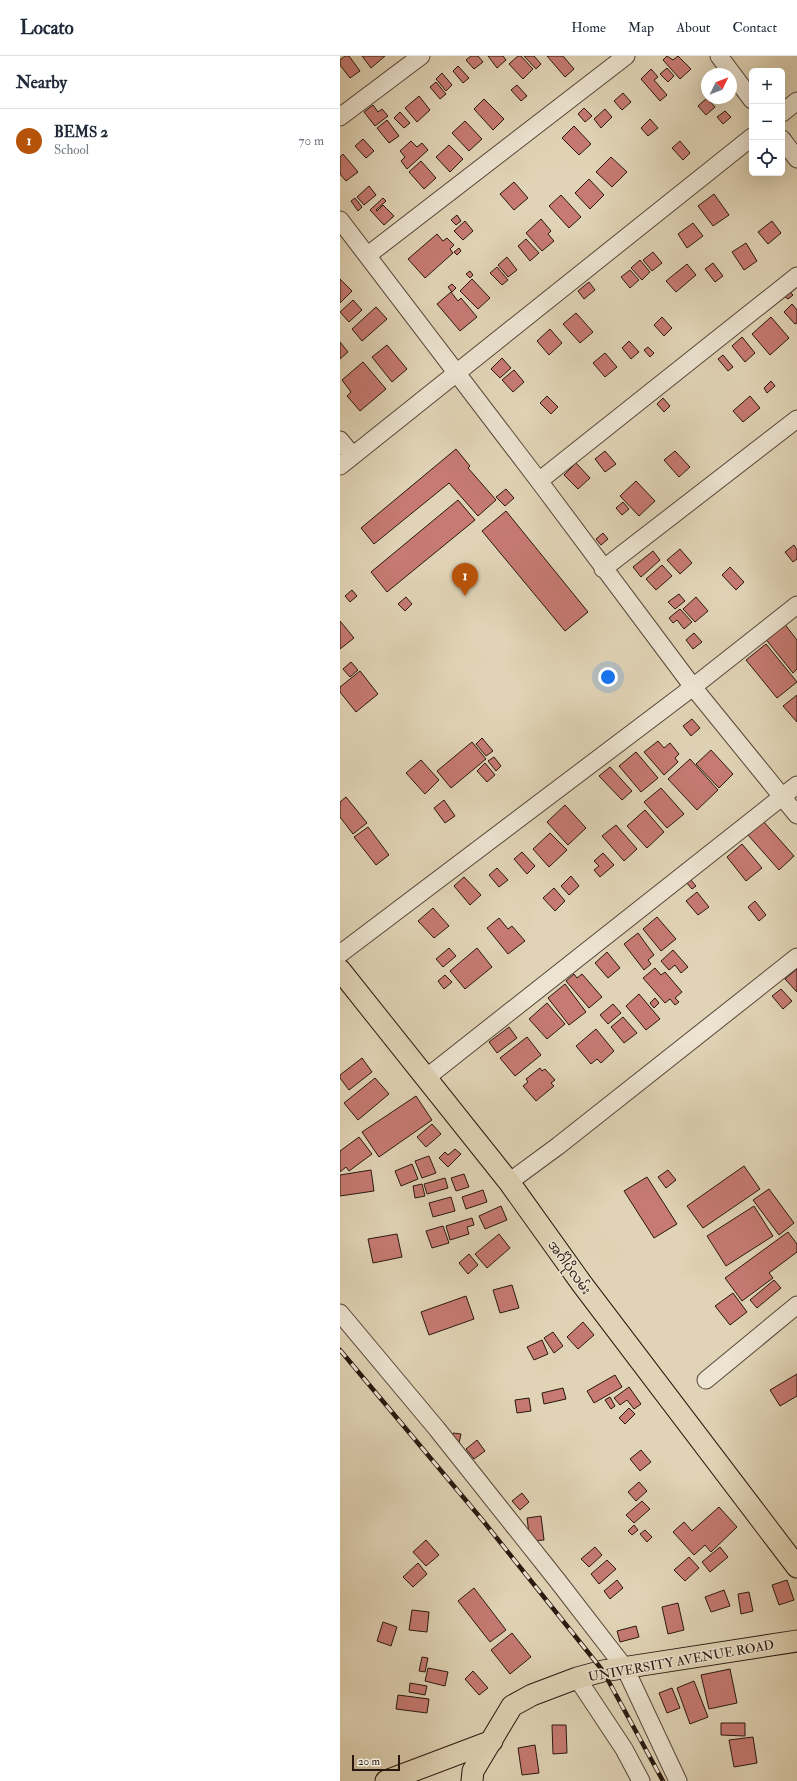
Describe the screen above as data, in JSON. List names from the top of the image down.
{
  "streets": {
    "main road": ["အင်္ဂါပိုလမ်း", "UNIVERSITY AVENUE ROAD"]
  },
  "scale_bar": "20 m",
  "north": "top right",
  "page": {
    "header": "Locato",
    "nav": [
      "Home",
      "Map",
      "About",
      "Contact"
    ],
    "heading": "Nearby",
    "map_buttons": ["+", "−"],
    "list": [
      {
        "mark": "1",
        "name": "BEMS 2",
        "note": "School",
        "value": "70 m"
      }
    ],
    "pins": "1",
    "scale": "20 m"
  }
}
